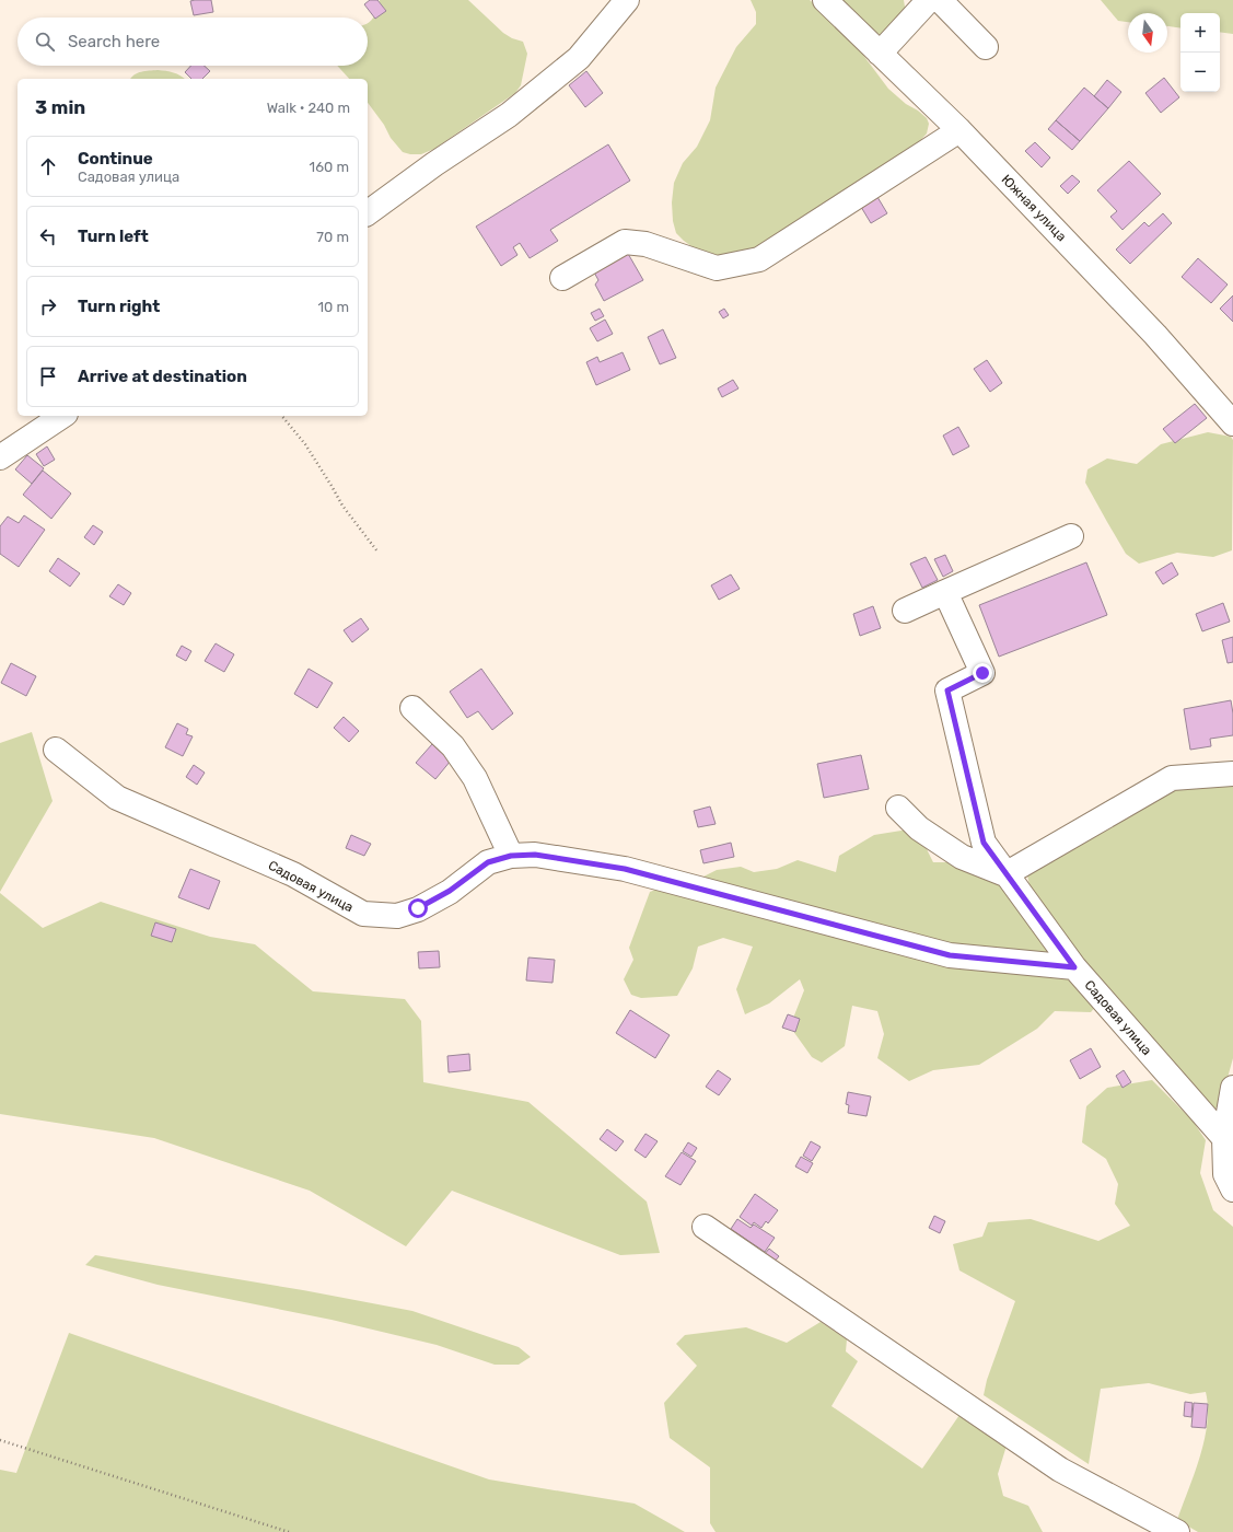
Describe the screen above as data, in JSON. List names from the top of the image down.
{
  "streets": {
    "street": ["Южная улица", "Садовая улица"]
  },
  "north": "bottom",
  "page": {
    "map_buttons": ["+", "−"],
    "search": "Search here",
    "heading": ["3 min", "Walk · 240 m"],
    "list": [
      ["Continue", "Садовая улица", "160 m"],
      ["Turn left", "70 m"],
      ["Turn right", "10 m"],
      "Arrive at destination"
    ]
  }
}
